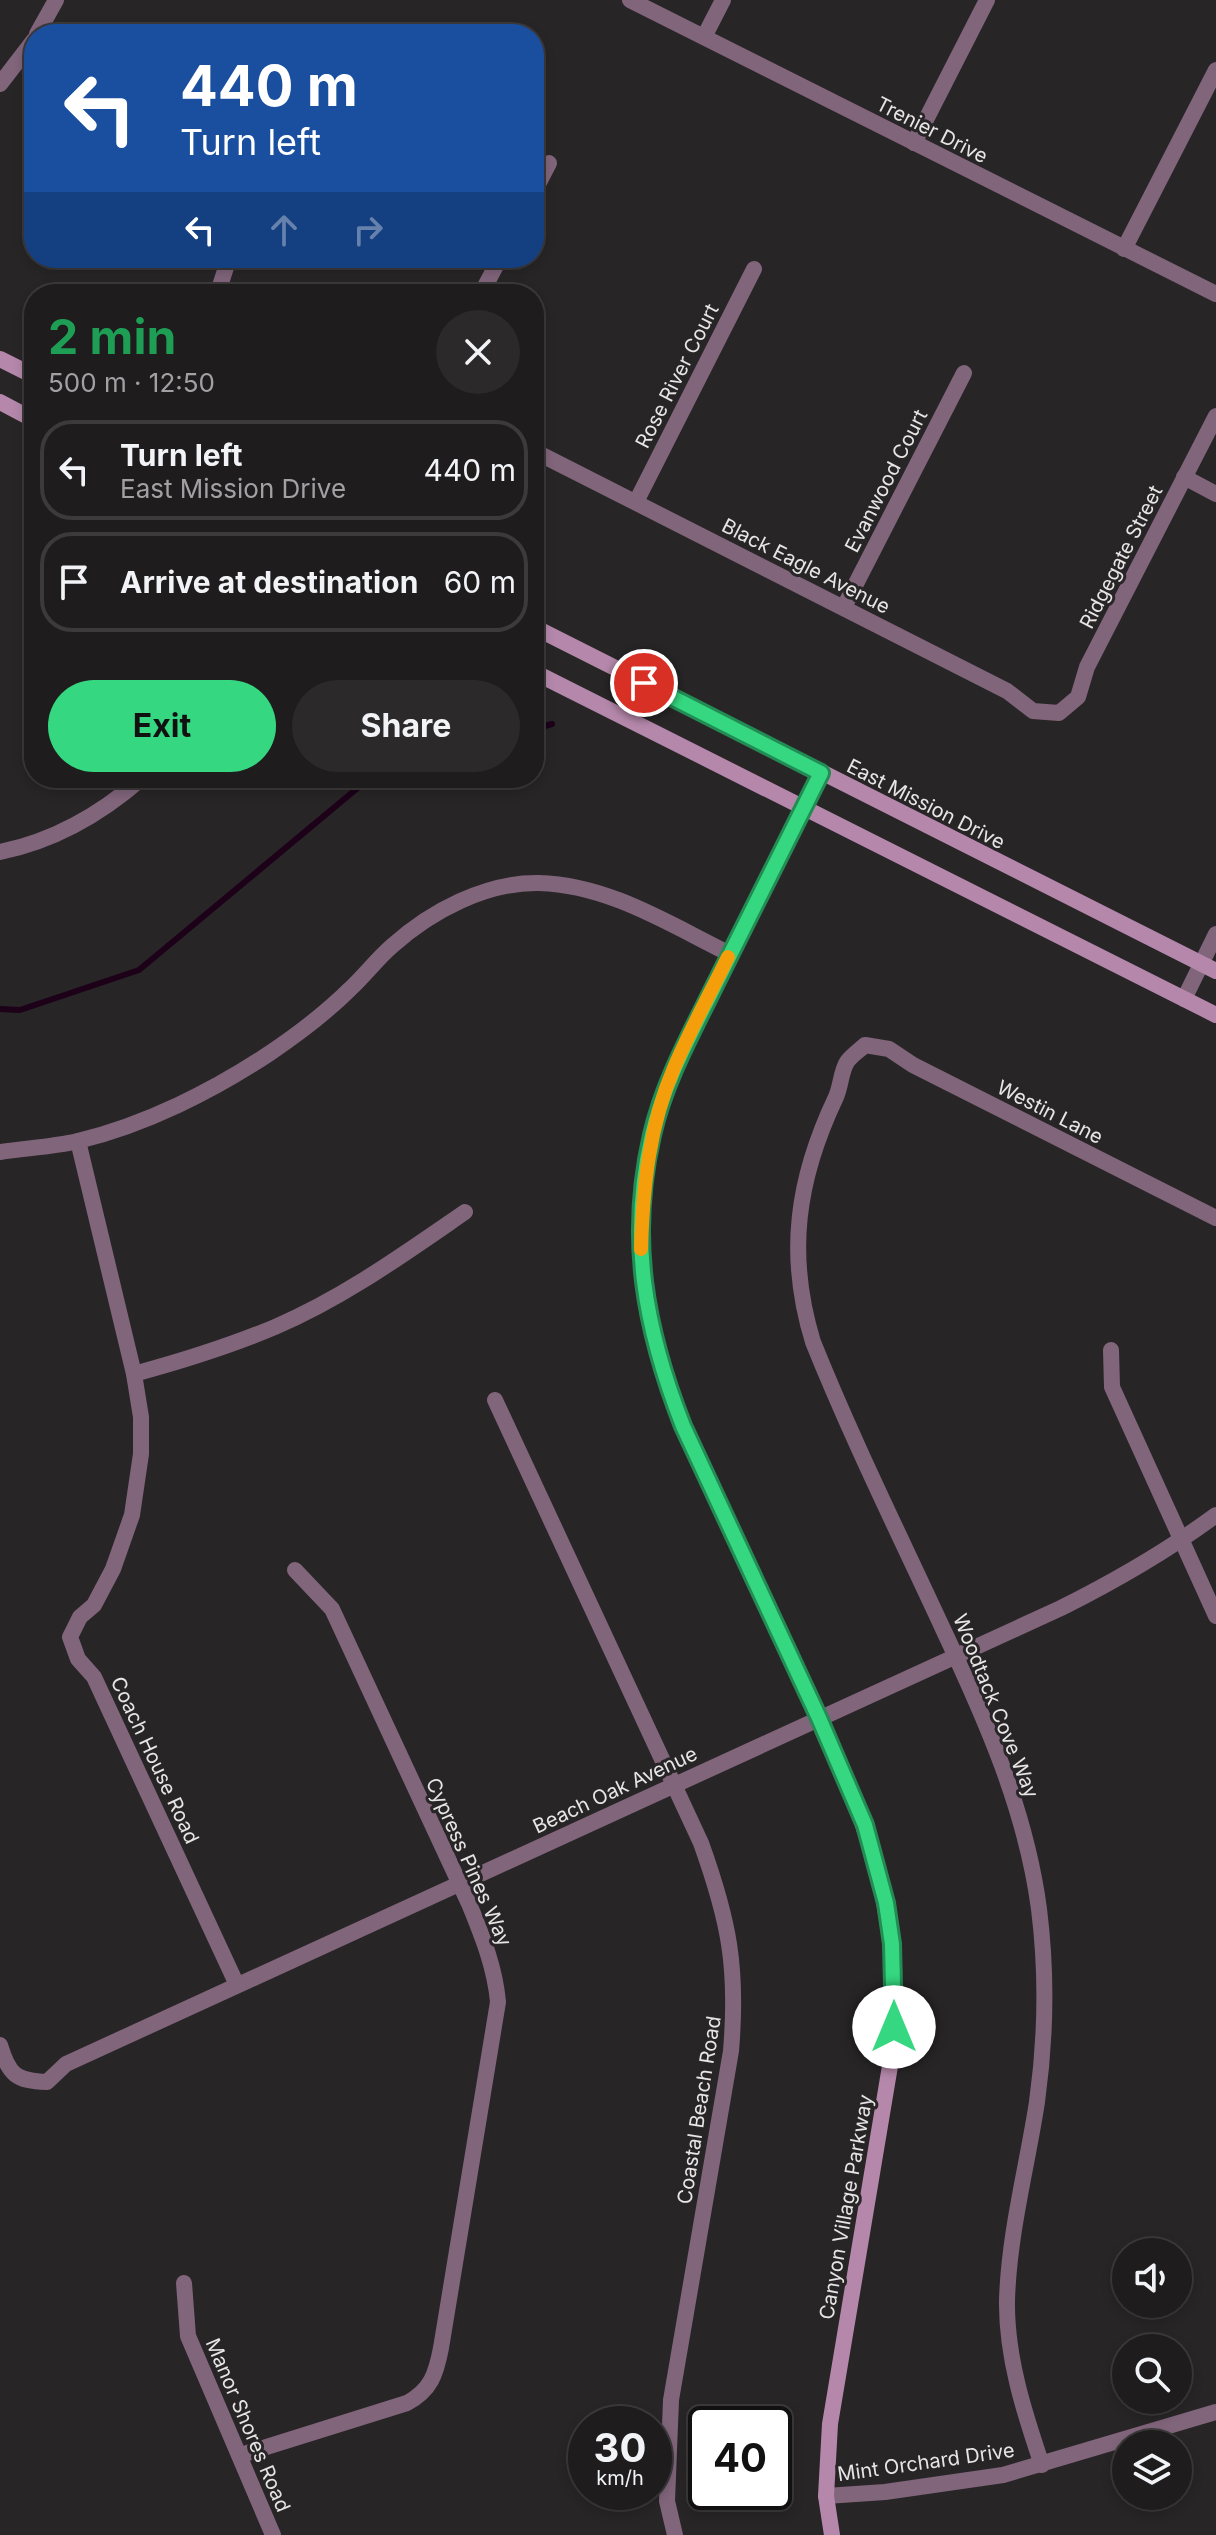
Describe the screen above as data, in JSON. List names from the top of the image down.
{
  "streets": {
    "street": [
      "Trenier Drive",
      "Rose River Court",
      "Evanwood Court",
      "Ridgegate Street",
      "Black Eagle Avenue",
      "East Mission Drive",
      "Westin Lane",
      "Woodtack Cove Way",
      "Coach House Road",
      "Beach Oak Avenue",
      "Cypress Pines Way",
      "Coastal Beach Road",
      "Canyon Village Parkway",
      "Manor Shores Road",
      "Mint Orchard Drive"
    ]
  },
  "crossings": [
    ["Rose River Court", "Black Eagle Avenue"],
    ["Evanwood Court", "Black Eagle Avenue"],
    ["Ridgegate Street", "Black Eagle Avenue"],
    ["East Mission Drive", "Canyon Village Parkway"],
    ["Westin Lane", "Woodtack Cove Way"],
    ["Woodtack Cove Way", "Beach Oak Avenue"],
    ["Woodtack Cove Way", "Mint Orchard Drive"],
    ["Coach House Road", "Beach Oak Avenue"],
    ["Beach Oak Avenue", "Cypress Pines Way"],
    ["Beach Oak Avenue", "Coastal Beach Road"],
    ["Beach Oak Avenue", "Canyon Village Parkway"],
    ["Cypress Pines Way", "Manor Shores Road"],
    ["Canyon Village Parkway", "Mint Orchard Drive"]
  ],
  "page": {
    "turn": ["440 m", "Turn left"],
    "heading": ["2 min", "500 m · 12:50"],
    "list": [
      {
        "name": "Turn left",
        "note": "East Mission Drive",
        "value": "440 m"
      },
      {
        "name": "Arrive at destination",
        "value": "60 m"
      }
    ],
    "buttons": ["Exit", "Share"],
    "speed": "30 km/h",
    "limit": "40"
  }
}
